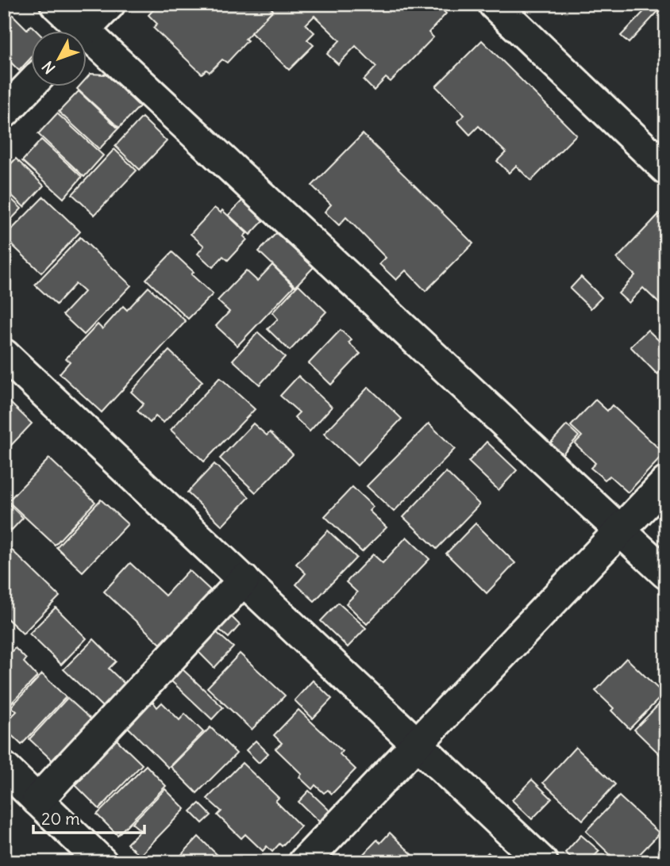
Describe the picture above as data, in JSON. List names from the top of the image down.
{
  "scale_bar": "20 m",
  "north": "bottom left"
}
